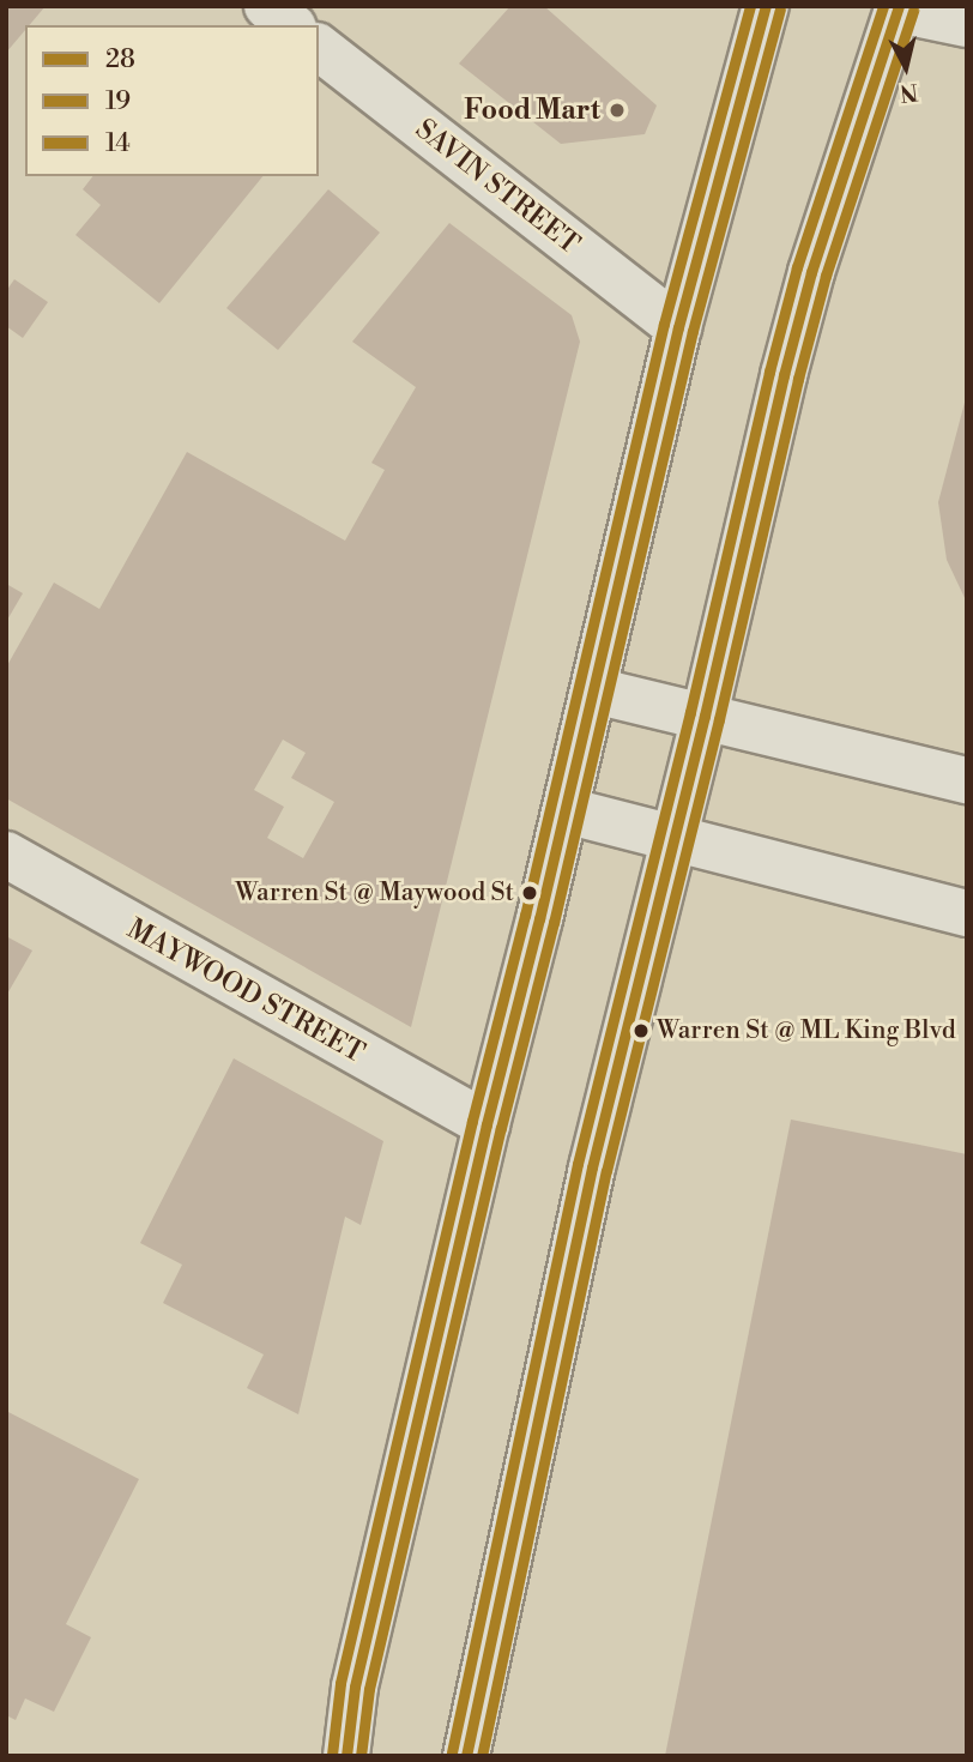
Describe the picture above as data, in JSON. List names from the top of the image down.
{
  "streets": {
    "main road": ["SAVIN STREET", "MAYWOOD STREET"]
  },
  "places": ["Food Mart", "Warren St @ Maywood St", "Warren St @ ML King Blvd"],
  "lines": ["transit line 28", "transit line 14", "transit line 19"],
  "legend": ["28", "19", "14"],
  "north": "bottom"
}
